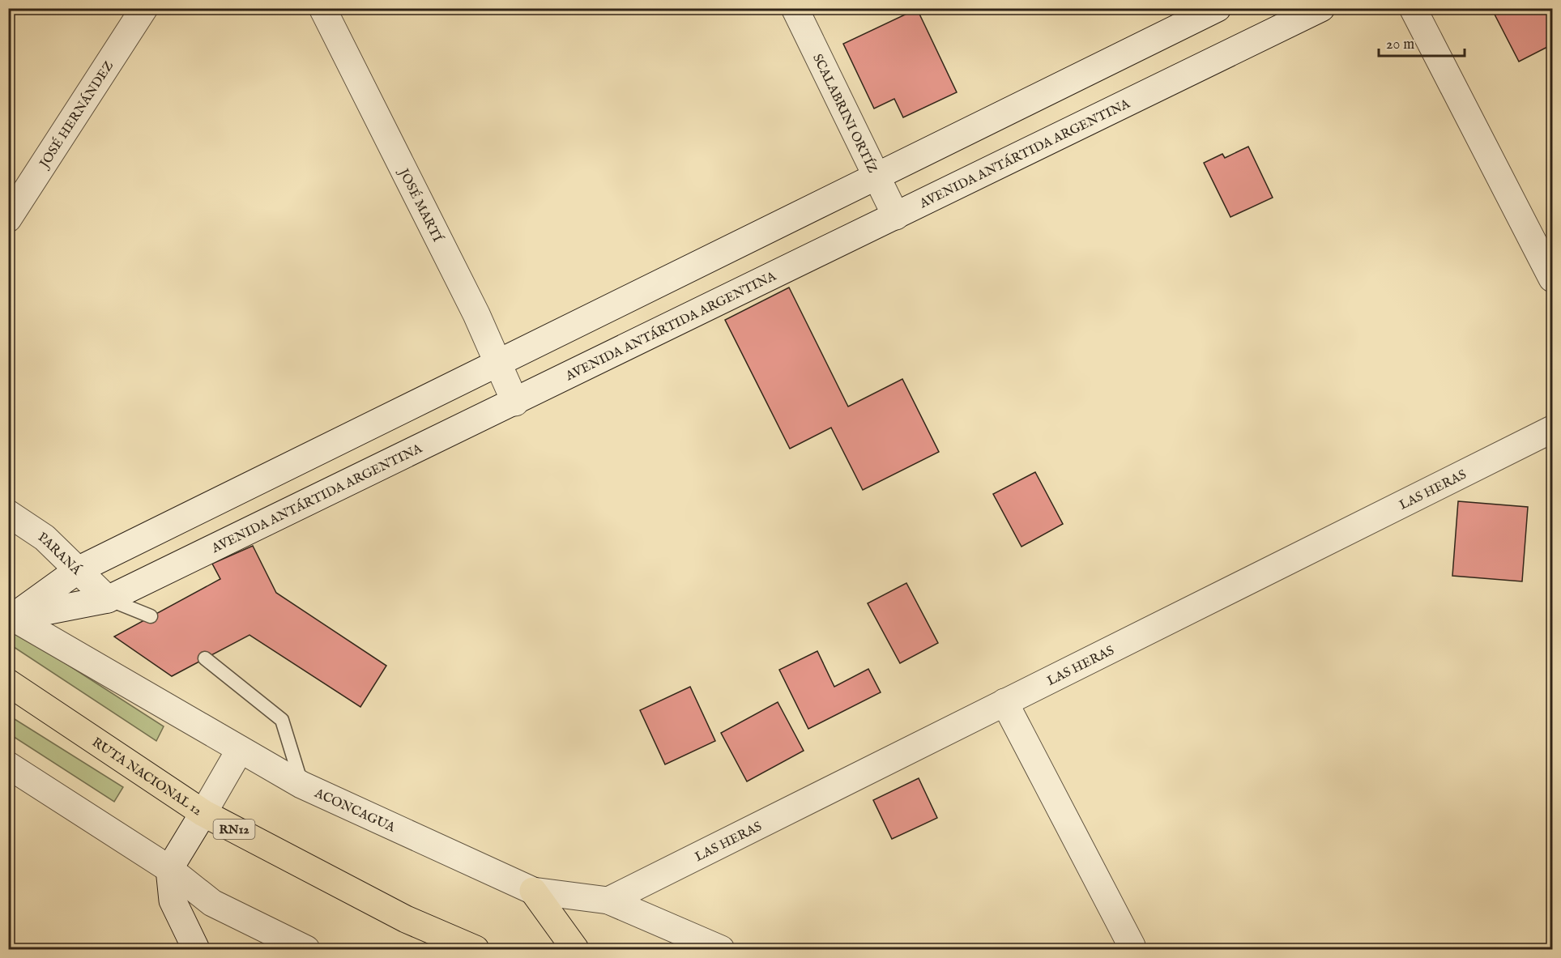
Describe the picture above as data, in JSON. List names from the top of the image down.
{
  "streets": {
    "highway": ["RUTA NACIONAL 12", "RN12"],
    "street": [
      "SCALABRINI ORTÍZ",
      "JOSÉ HERNÁNDEZ",
      "AVENIDA ANTÁRTIDA ARGENTINA",
      "JOSÉ MARTÍ",
      "LAS HERAS",
      "PARANÁ",
      "ACONCAGUA"
    ]
  },
  "crossings": [
    ["SCALABRINI ORTÍZ", "AVENIDA ANTÁRTIDA ARGENTINA"],
    ["AVENIDA ANTÁRTIDA ARGENTINA", "JOSÉ MARTÍ"],
    ["AVENIDA ANTÁRTIDA ARGENTINA", "PARANÁ"],
    ["AVENIDA ANTÁRTIDA ARGENTINA", "ACONCAGUA"],
    ["LAS HERAS", "ACONCAGUA"]
  ],
  "scale_bar": "20 m"
}
